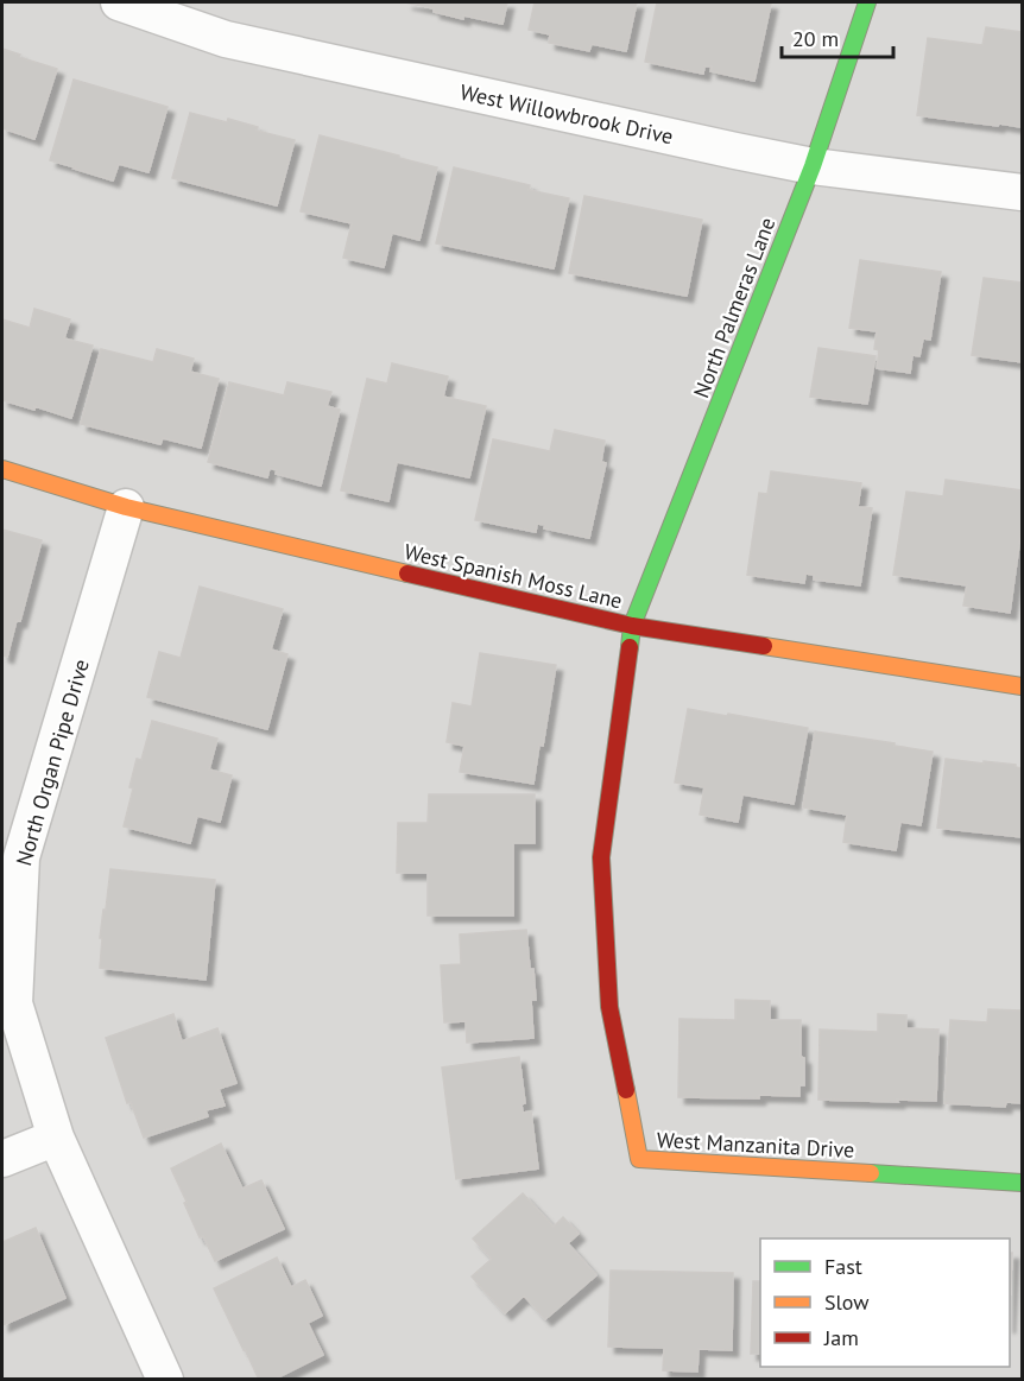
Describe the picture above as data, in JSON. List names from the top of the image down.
{
  "streets": {
    "street": [
      "West Willowbrook Drive",
      "North Palmeras Lane",
      "West Spanish Moss Lane",
      "North Organ Pipe Drive",
      "West Manzanita Drive"
    ]
  },
  "crossings": [
    ["West Willowbrook Drive", "North Palmeras Lane"],
    ["North Palmeras Lane", "West Spanish Moss Lane"],
    ["North Palmeras Lane", "West Manzanita Drive"],
    ["West Spanish Moss Lane", "North Organ Pipe Drive"],
    ["West Spanish Moss Lane", "West Manzanita Drive"]
  ],
  "legend": ["Fast", "Slow", "Jam"],
  "scale_bar": "20 m"
}
